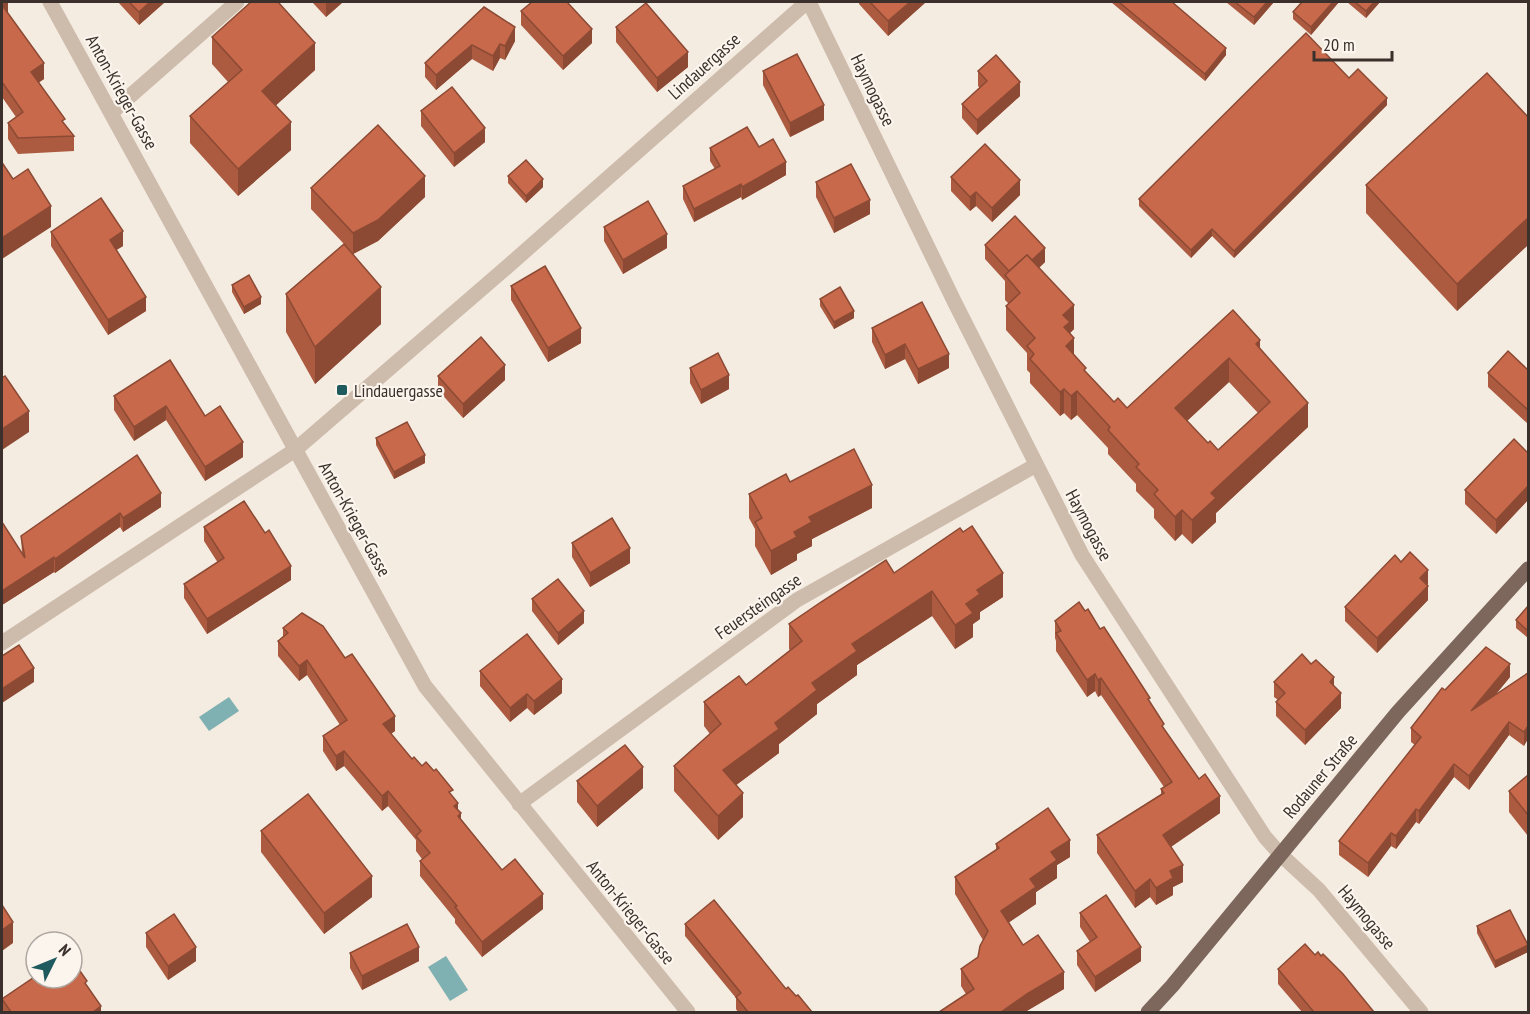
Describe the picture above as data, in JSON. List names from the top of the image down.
{
  "streets": {
    "main road": ["Rodauner Straße"],
    "street": [
      "Lindauergasse",
      "Haymogasse",
      "Anton-Krieger-Gasse",
      "Feuersteingasse"
    ]
  },
  "crossings": [
    ["Lindauergasse", "Haymogasse"],
    ["Lindauergasse", "Anton-Krieger-Gasse"],
    ["Haymogasse", "Feuersteingasse"],
    ["Haymogasse", "Rodauner Straße"],
    ["Anton-Krieger-Gasse", "Feuersteingasse"]
  ],
  "places": {
    "transit": ["Lindauergasse"]
  },
  "scale_bar": "20 m",
  "north": "top right"
}
